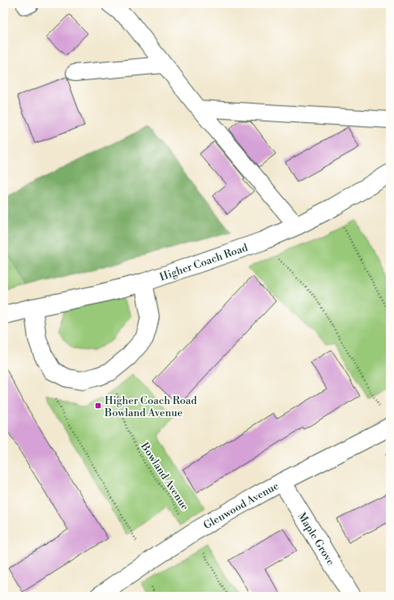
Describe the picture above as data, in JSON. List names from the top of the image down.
{
  "streets": {
    "street": ["Higher Coach Road", "Glenwood Avenue", "Maple Grove"],
    "path": ["Bowland Avenue"]
  },
  "crossings": [
    ["Bowland Avenue", "Glenwood Avenue"],
    ["Glenwood Avenue", "Maple Grove"]
  ],
  "places": {
    "transit": ["Higher Coach Road Bowland Avenue"]
  }
}
